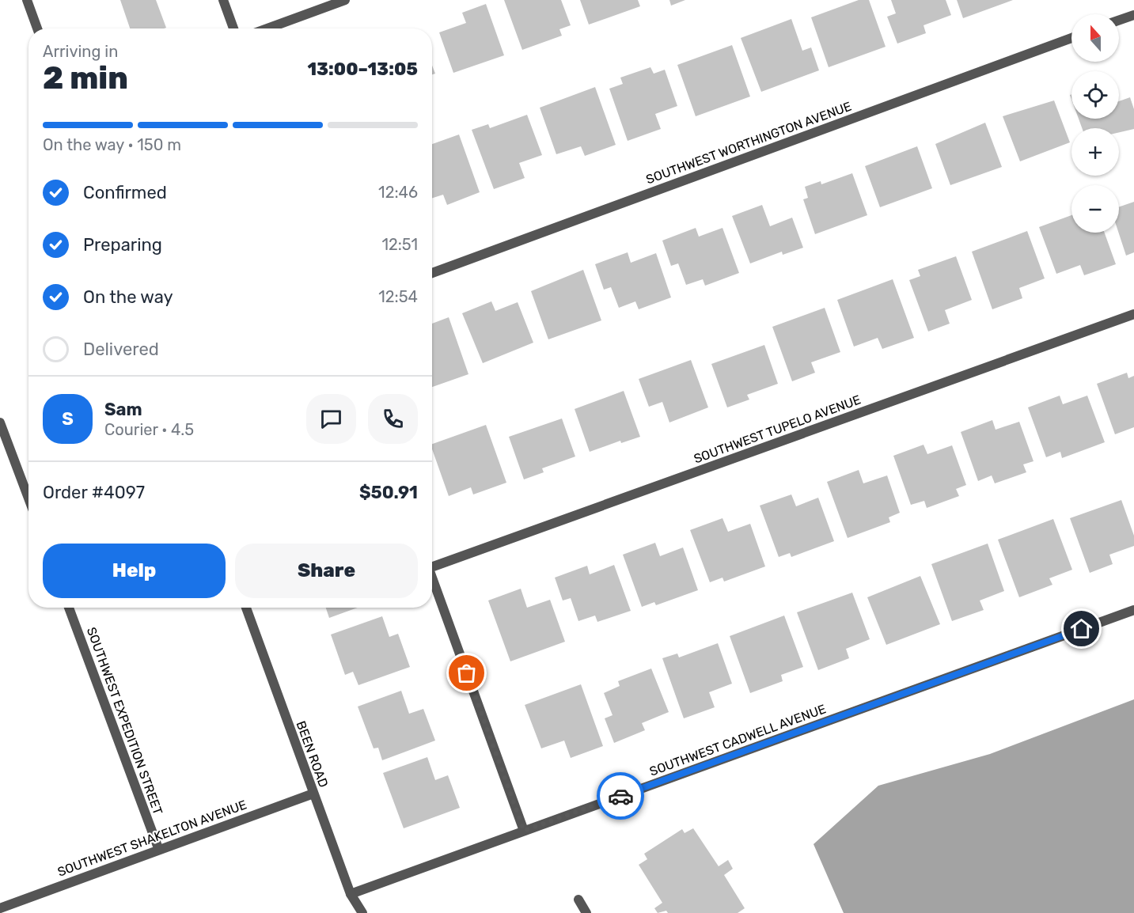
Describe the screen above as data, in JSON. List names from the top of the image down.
{
  "streets": {
    "street": [
      "SOUTHWEST WORTHINGTON AVENUE",
      "SOUTHWEST TUPELO AVENUE",
      "SOUTHWEST EXPEDITION STREET",
      "SOUTHWEST CADWELL AVENUE",
      "BEEN ROAD",
      "SOUTHWEST SHAKELTON AVENUE"
    ]
  },
  "crossings": [
    ["SOUTHWEST EXPEDITION STREET", "SOUTHWEST SHAKELTON AVENUE"],
    ["SOUTHWEST CADWELL AVENUE", "BEEN ROAD"],
    ["BEEN ROAD", "SOUTHWEST SHAKELTON AVENUE"]
  ],
  "north": "top",
  "page": {
    "map_buttons": ["+", "−"],
    "heading": ["2 min", "Arriving in", "13:00–13:05"],
    "panel": [
      "Sam",
      "Courier · 4.5",
      "Order #4097",
      "$50.91"
    ],
    "bar": "On the way · 150 m",
    "list": [
      ["Confirmed", "12:46"],
      ["Preparing", "12:51"],
      ["On the way", "12:54"],
      "Delivered"
    ],
    "round": "S",
    "buttons": ["Help", "Share"]
  }
}
